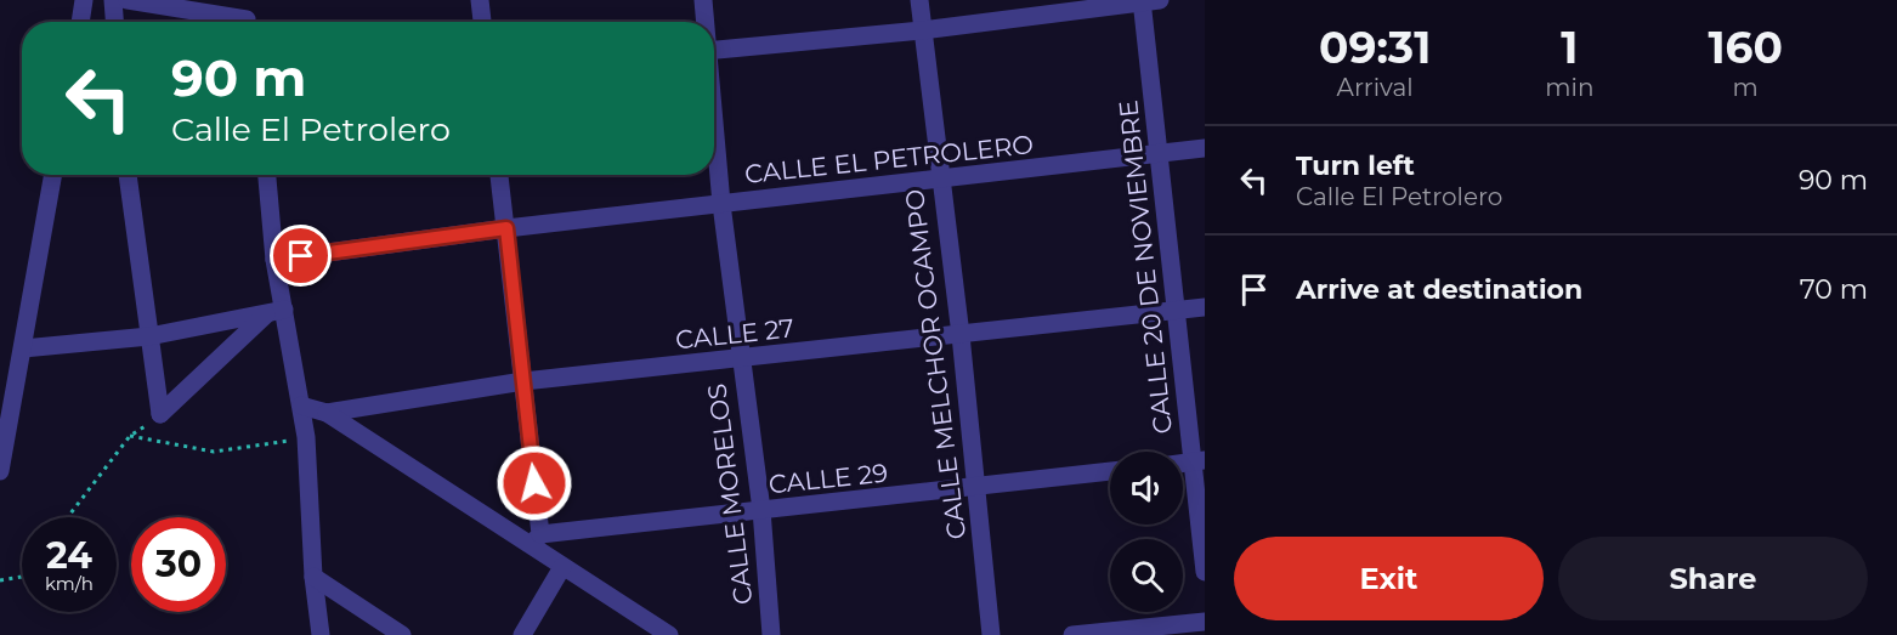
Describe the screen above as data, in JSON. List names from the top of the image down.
{
  "streets": {
    "street": [
      "CALLE EL PETROLERO",
      "CALLE 20 DE NOVIEMBRE",
      "CALLE 27",
      "CALLE MELCHOR OCAMPO",
      "CALLE 29",
      "CALLE MORELOS"
    ]
  },
  "crossings": [
    ["CALLE EL PETROLERO", "CALLE 20 DE NOVIEMBRE"],
    ["CALLE EL PETROLERO", "CALLE MELCHOR OCAMPO"],
    ["CALLE EL PETROLERO", "CALLE MORELOS"],
    ["CALLE 20 DE NOVIEMBRE", "CALLE 27"],
    ["CALLE 27", "CALLE MELCHOR OCAMPO"],
    ["CALLE 27", "CALLE MORELOS"],
    ["CALLE MELCHOR OCAMPO", "CALLE 29"],
    ["CALLE 29", "CALLE MORELOS"]
  ],
  "page": {
    "eta": [
      "09:31",
      "Arrival",
      "1",
      "min",
      "160",
      "m"
    ],
    "turn": ["90 m", "Calle El Petrolero"],
    "list": [
      {
        "name": "Turn left",
        "note": "Calle El Petrolero",
        "value": "90 m"
      },
      {
        "name": "Arrive at destination",
        "value": "70 m"
      }
    ],
    "speed": "24 km/h",
    "limit": "30",
    "buttons": ["Exit", "Share"]
  }
}
